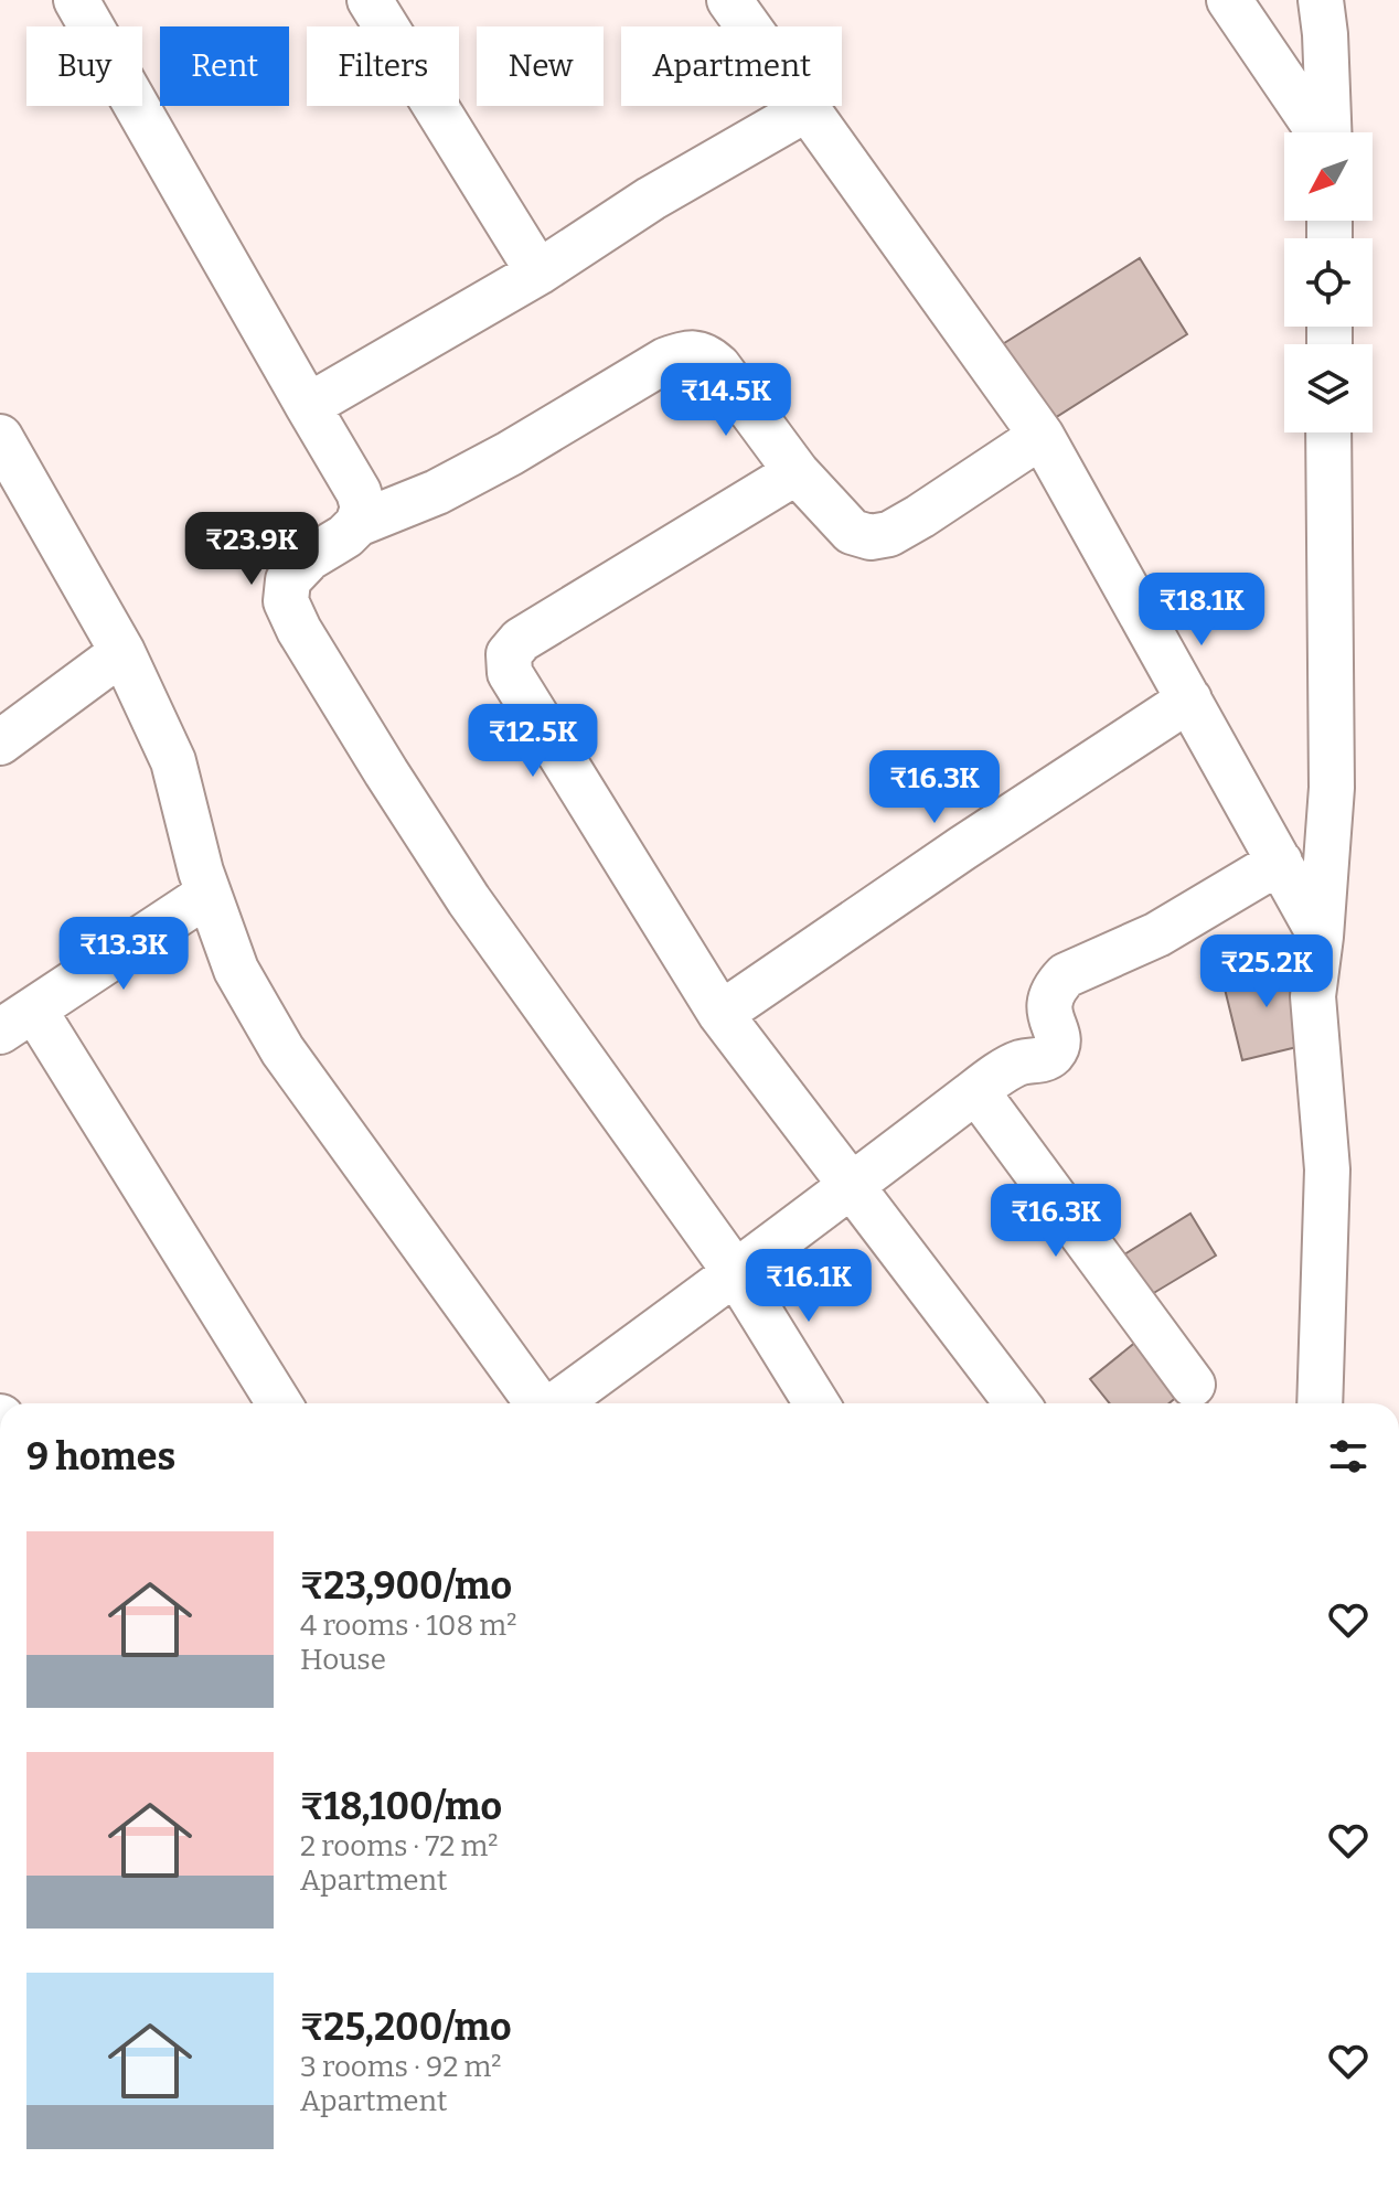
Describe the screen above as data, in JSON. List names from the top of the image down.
{
  "north": "bottom left",
  "page": {
    "chip": [
      "Buy",
      "Rent",
      "Filters",
      "New",
      "Apartment"
    ],
    "price": [
      "₹14.5K",
      "₹23.9K",
      "₹18.1K",
      "₹12.5K",
      "₹16.3K",
      "₹13.3K",
      "₹25.2K",
      "₹16.3K",
      "₹16.1K"
    ],
    "heading": "9 homes",
    "list": [
      {
        "name": "₹23,900/mo",
        "note": "4 rooms · 108 m² · House"
      },
      {
        "name": "₹18,100/mo",
        "note": "2 rooms · 72 m² · Apartment"
      },
      {
        "name": "₹25,200/mo",
        "note": "3 rooms · 92 m² · Apartment"
      }
    ]
  }
}
